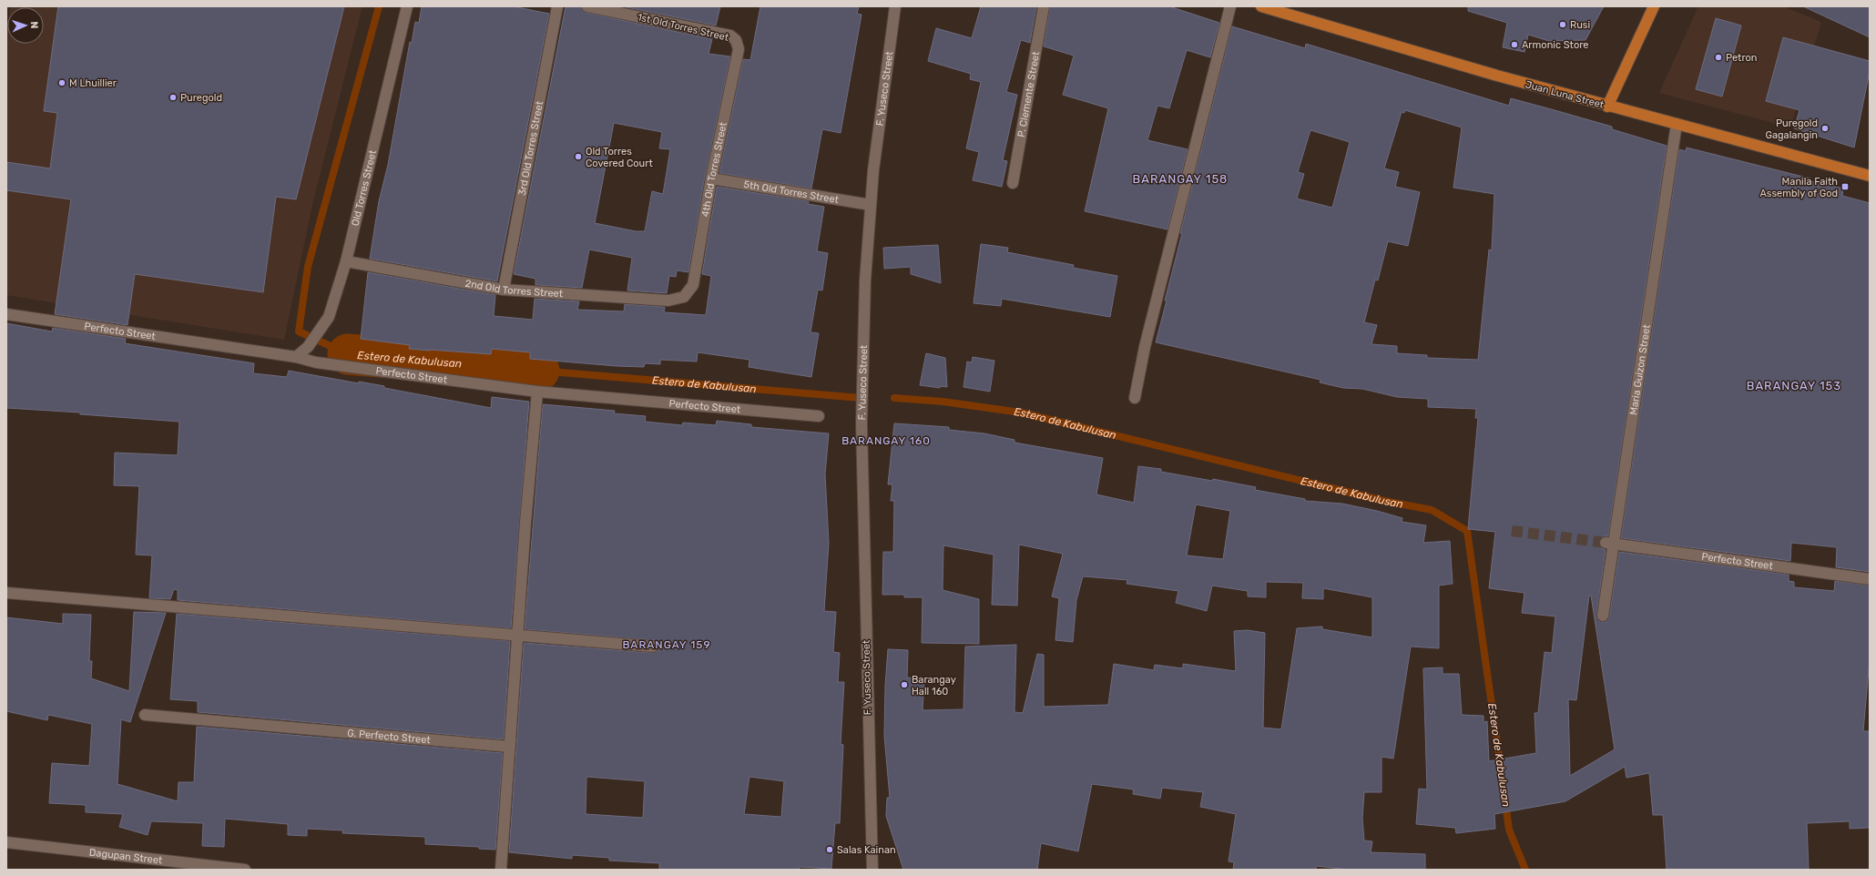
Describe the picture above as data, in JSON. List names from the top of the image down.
{
  "streets": {
    "main road": ["Juan Luna Street"],
    "street": [
      "1st Old Torres Street",
      "F. Yuseco Street",
      "P. Clemente Street",
      "3rd Old Torres Street",
      "4th Old Torres Street",
      "Old Torres Street",
      "5th Old Torres Street",
      "2nd Old Torres Street",
      "Perfecto Street",
      "Maria Guizon Street",
      "G. Perfecto Street",
      "Dagupan Street"
    ]
  },
  "crossings": [
    ["1st Old Torres Street", "4th Old Torres Street"],
    ["F. Yuseco Street", "5th Old Torres Street"],
    ["Juan Luna Street", "Maria Guizon Street"],
    ["3rd Old Torres Street", "2nd Old Torres Street"],
    ["4th Old Torres Street", "5th Old Torres Street"],
    ["4th Old Torres Street", "2nd Old Torres Street"],
    ["Old Torres Street", "2nd Old Torres Street"],
    ["Old Torres Street", "Perfecto Street"],
    ["Perfecto Street", "Maria Guizon Street"]
  ],
  "districts": [
    "BARANGAY 158",
    "BARANGAY 153",
    "BARANGAY 160",
    "BARANGAY 159"
  ],
  "water": ["Estero de Kabulusan"],
  "places": {
    "other": [
      "Rusi",
      "Armonic Store",
      "Petron",
      "M Lhuillier",
      "Puregold",
      "Puregold Gagalangin",
      "Old Torres Covered Court",
      "Barangay Hall 160",
      "Salas Kainan"
    ],
    "transit": ["Manila Faith Assembly of God"]
  },
  "north": "right"
}
